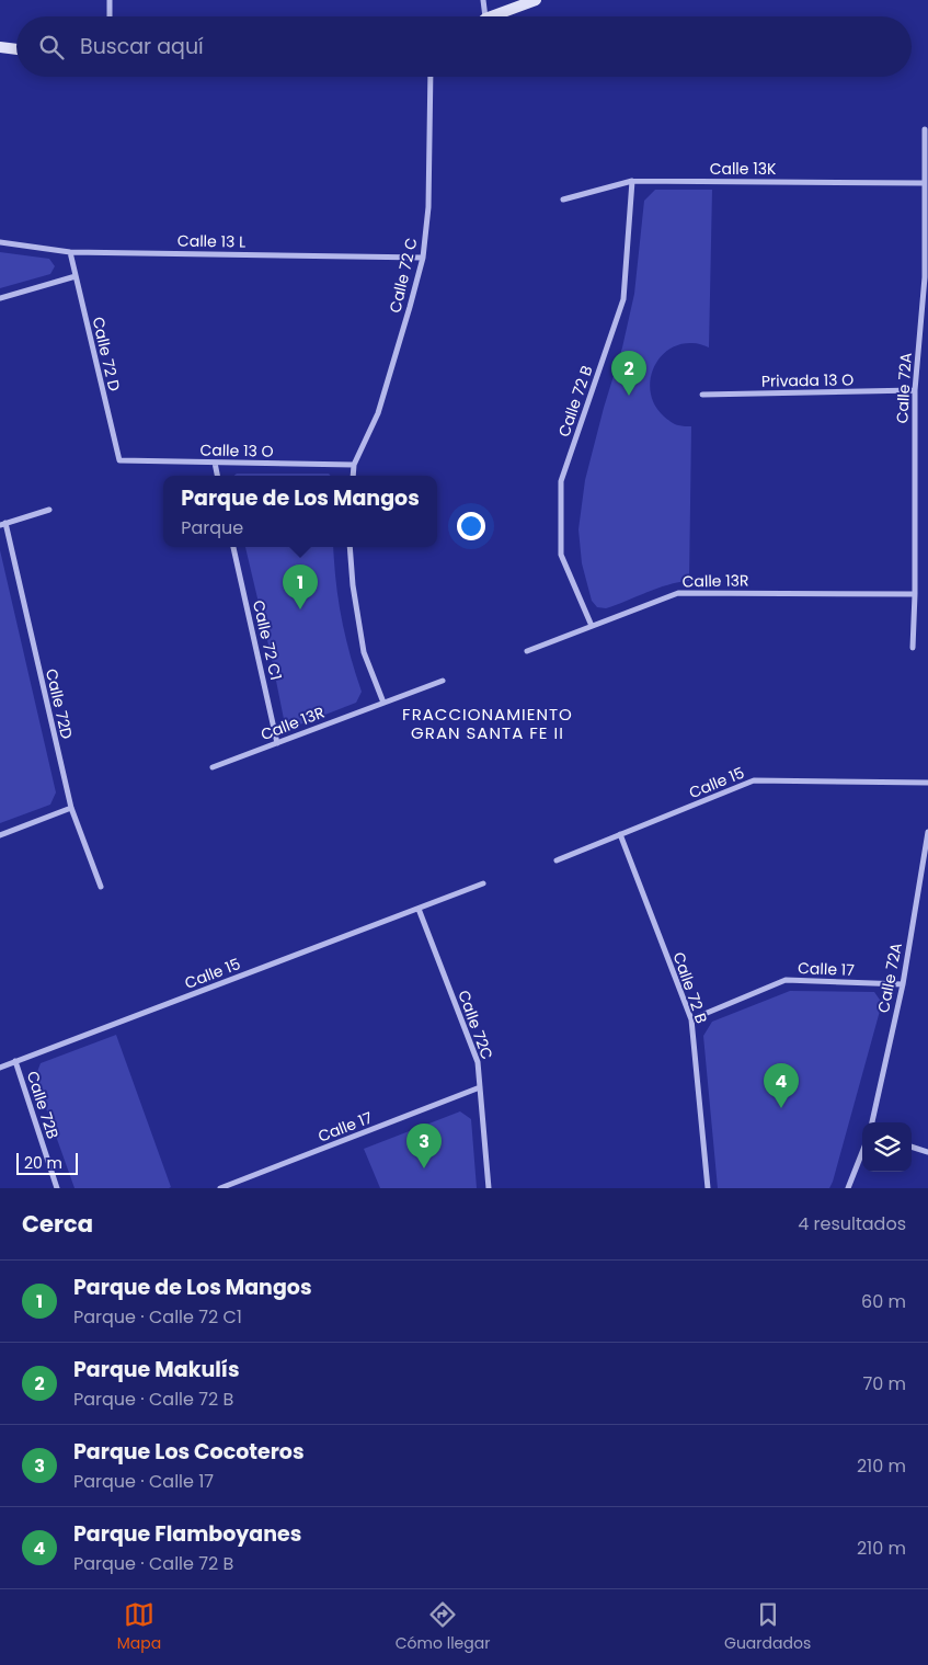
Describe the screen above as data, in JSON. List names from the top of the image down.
{
  "streets": {
    "street": [
      "Calle 13K",
      "Calle 13 L",
      "Calle 72 C",
      "Calle 72 D",
      "Privada 13 O",
      "Calle 72A",
      "Calle 72 B",
      "Calle 13 O",
      "Calle 13R",
      "Calle 72 C1",
      "Calle 72D",
      "Calle 15",
      "Calle 17",
      "Calle 72C",
      "Calle 72B"
    ]
  },
  "crossings": [
    ["Calle 13K", "Calle 72A"],
    ["Calle 13K", "Calle 72 B"],
    ["Calle 13 L", "Calle 72 C"],
    ["Calle 13 L", "Calle 72 D"],
    ["Calle 72 C", "Calle 13 O"],
    ["Calle 72 D", "Calle 13 O"],
    ["Privada 13 O", "Calle 72A"],
    ["Calle 72A", "Calle 13R"],
    ["Calle 72A", "Calle 17"],
    ["Calle 72 B", "Calle 13R"],
    ["Calle 72 B", "Calle 15"],
    ["Calle 72 B", "Calle 17"],
    ["Calle 13R", "Calle 72 C1"],
    ["Calle 15", "Calle 72C"],
    ["Calle 15", "Calle 72B"],
    ["Calle 17", "Calle 72C"]
  ],
  "districts": ["FRACCIONAMIENTO GRAN SANTA FE II"],
  "scale_bar": "20 m",
  "page": {
    "search": "Buscar aquí",
    "pins": [
      "2",
      "1",
      "4",
      "3"
    ],
    "popup": ["Parque de Los Mangos", "Parque"],
    "scale": "20 m",
    "heading": ["Cerca", "4 resultados"],
    "list": [
      {
        "mark": "1",
        "name": "Parque de Los Mangos",
        "note": "Parque · Calle 72 C1",
        "value": "60 m"
      },
      {
        "mark": "2",
        "name": "Parque Makulís",
        "note": "Parque · Calle 72 B",
        "value": "70 m"
      },
      {
        "mark": "3",
        "name": "Parque Los Cocoteros",
        "note": "Parque · Calle 17",
        "value": "210 m"
      },
      {
        "mark": "4",
        "name": "Parque Flamboyanes",
        "note": "Parque · Calle 72 B",
        "value": "210 m"
      }
    ],
    "nav": ["Mapa", "Cómo llegar", "Guardados"]
  }
}
